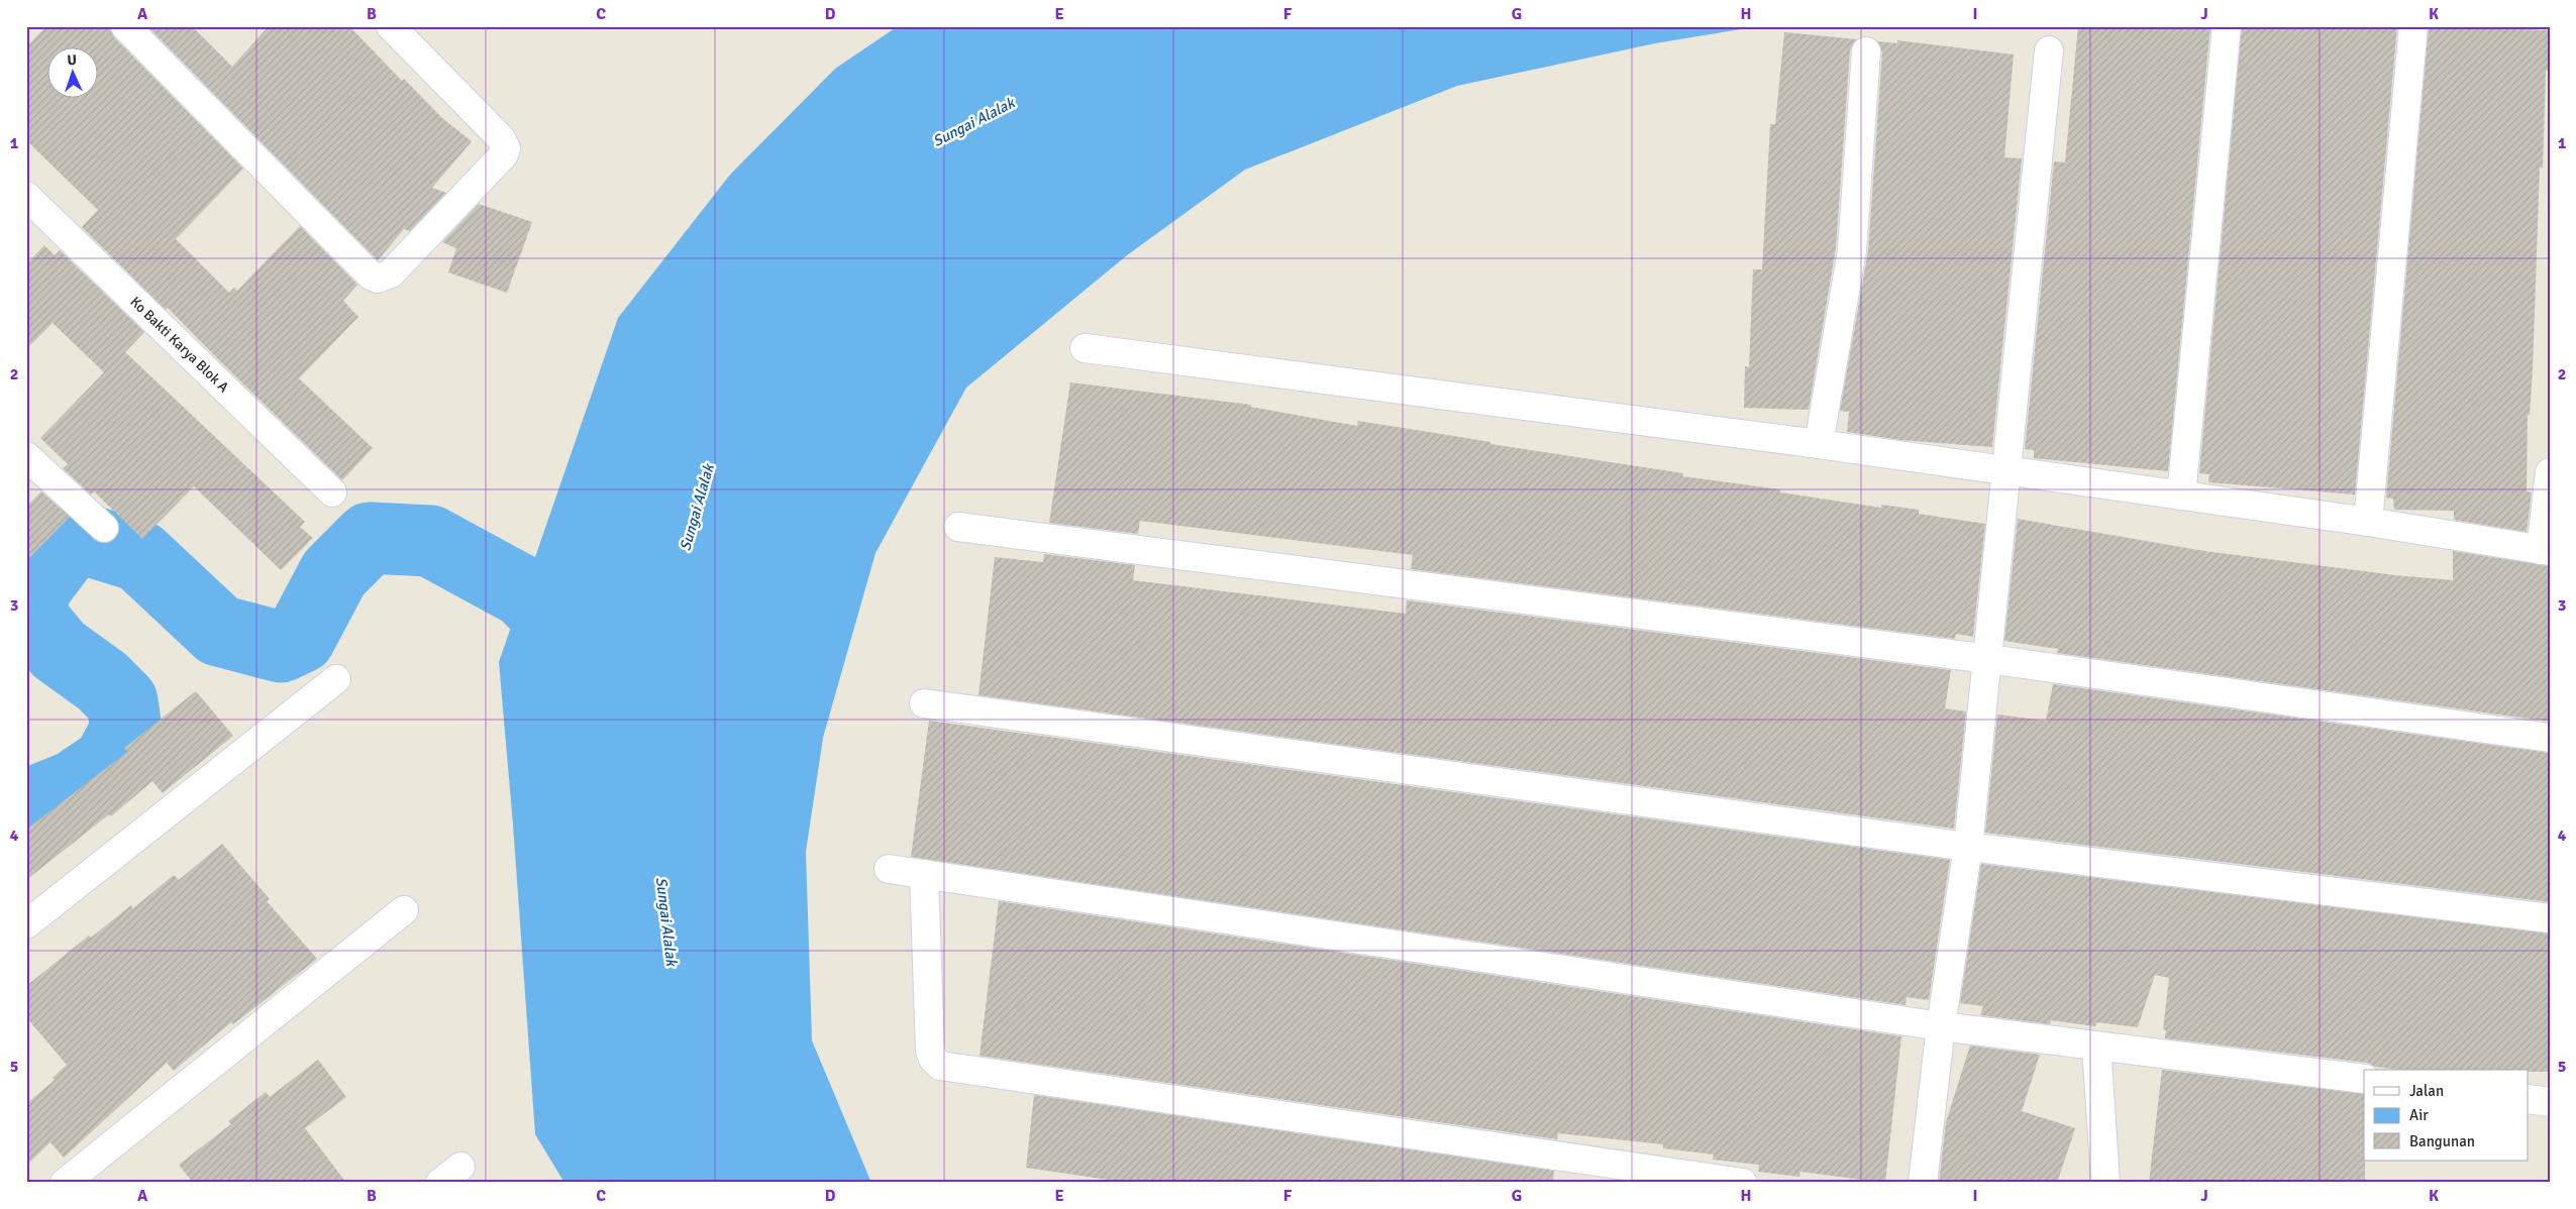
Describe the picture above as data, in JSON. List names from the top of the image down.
{
  "streets": {
    "street": ["Ko Bakti Karya Blok A"]
  },
  "water": ["Sungai Alalak"],
  "legend": ["Jalan", "Air", "Bangunan"],
  "north": "top",
  "grid": {
    "columns": [
      "A",
      "B",
      "C",
      "D",
      "E",
      "F",
      "G",
      "H",
      "I",
      "J",
      "K"
    ],
    "rows": [
      "1",
      "2",
      "3",
      "4",
      "5"
    ]
  }
}
